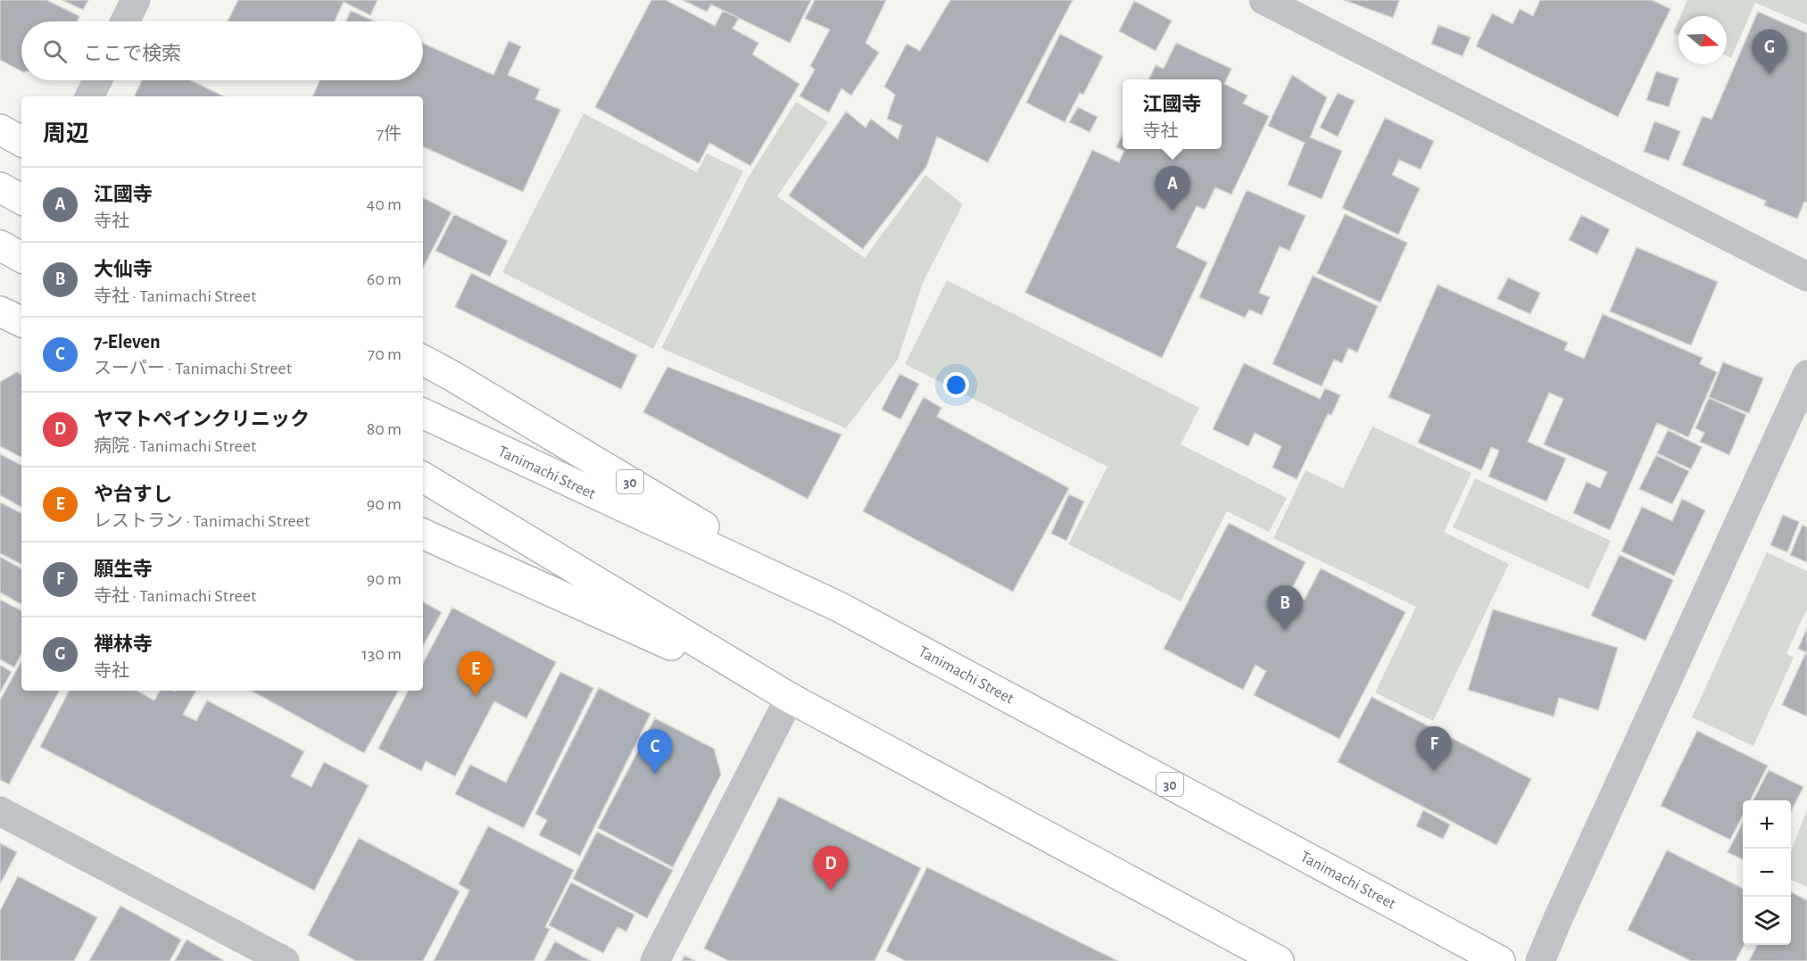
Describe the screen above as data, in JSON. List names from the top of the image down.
{
  "streets": {
    "main road": ["Tanimachi Street", "30"]
  },
  "crossings": [
    ["Tanimachi Street", "30"]
  ],
  "north": "right",
  "page": {
    "search": "ここで検索",
    "pins": [
      "G",
      "A",
      "B",
      "E",
      "F",
      "C",
      "D"
    ],
    "popup": ["江國寺", "寺社"],
    "heading": ["周辺", "7件"],
    "list": [
      {
        "mark": "A",
        "name": "江國寺",
        "note": "寺社",
        "value": "40 m"
      },
      {
        "mark": "B",
        "name": "大仙寺",
        "note": "寺社 · Tanimachi Street",
        "value": "60 m"
      },
      {
        "mark": "C",
        "name": "7-Eleven",
        "note": "スーパー · Tanimachi Street",
        "value": "70 m"
      },
      {
        "mark": "D",
        "name": "ヤマトペインクリニック",
        "note": "病院 · Tanimachi Street",
        "value": "80 m"
      },
      {
        "mark": "E",
        "name": "や台すし",
        "note": "レストラン · Tanimachi Street",
        "value": "90 m"
      },
      {
        "mark": "F",
        "name": "願生寺",
        "note": "寺社 · Tanimachi Street",
        "value": "90 m"
      },
      {
        "mark": "G",
        "name": "禅林寺",
        "note": "寺社",
        "value": "130 m"
      }
    ],
    "map_buttons": ["+", "−"]
  }
}
